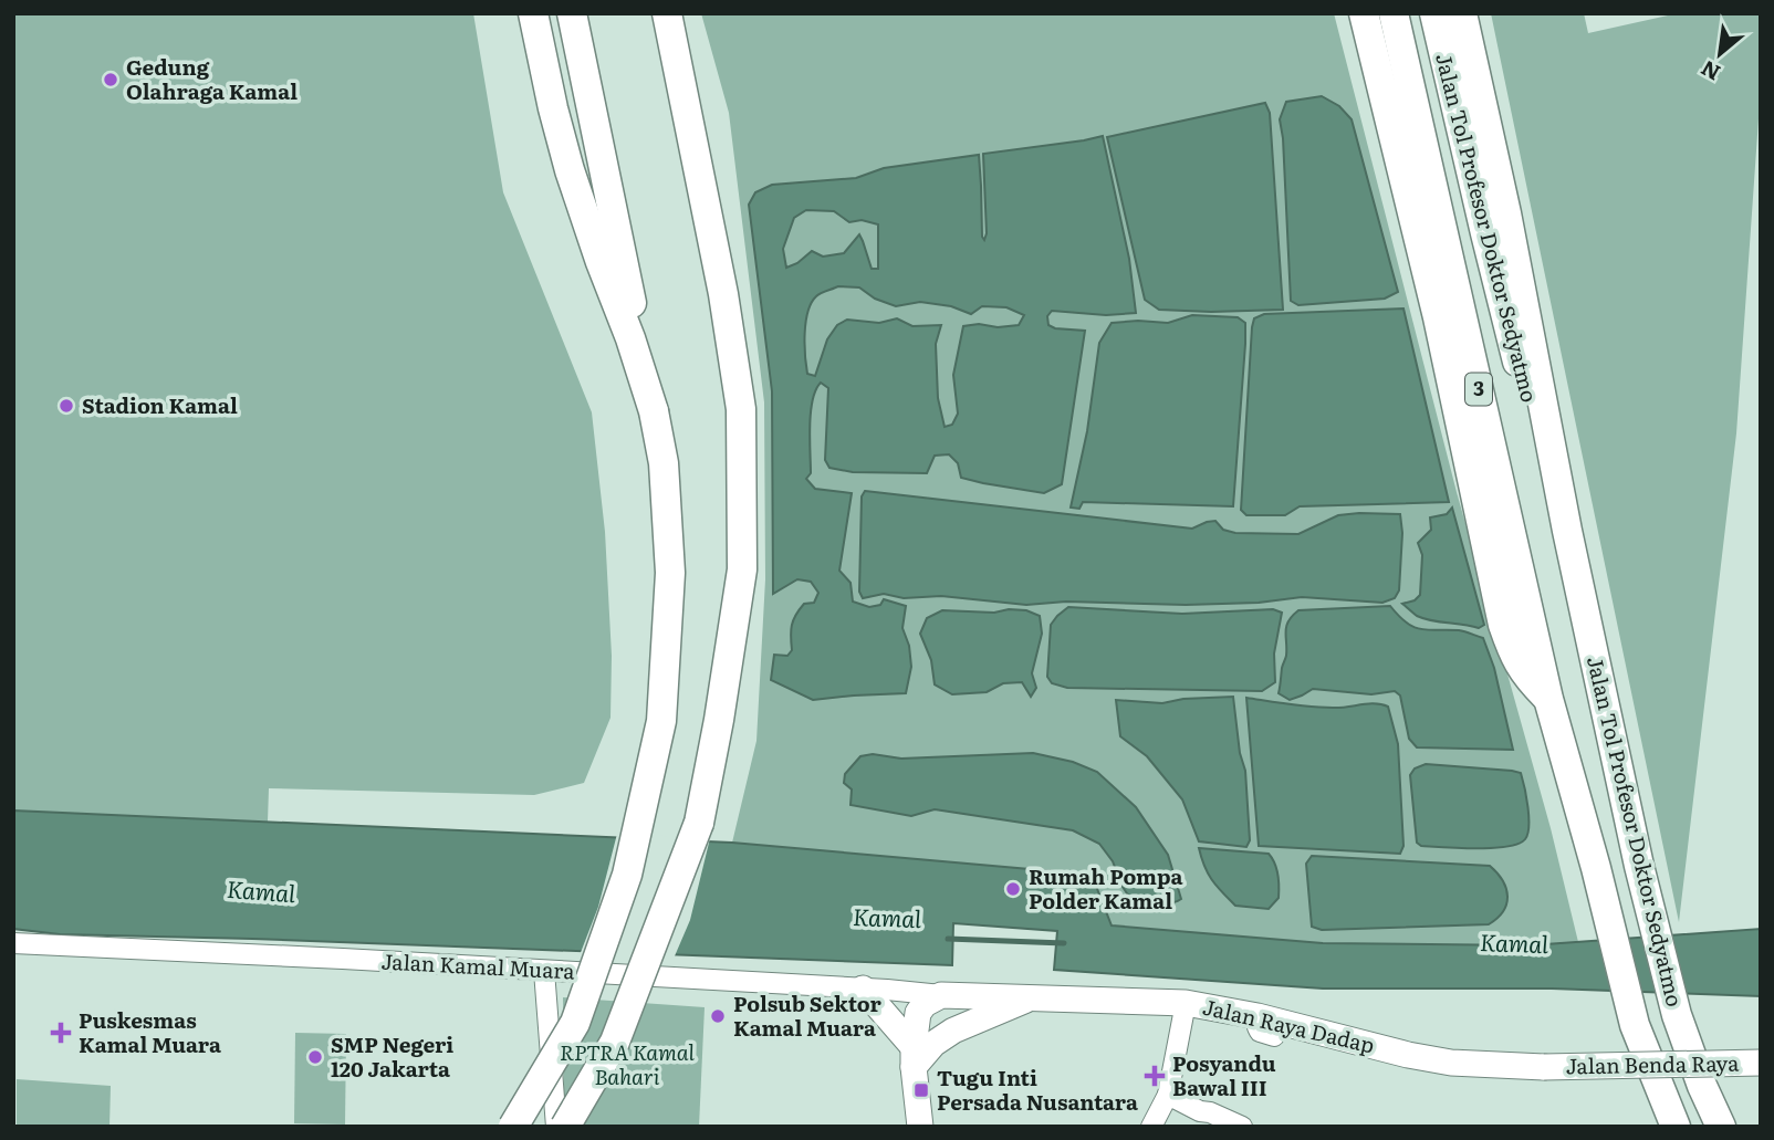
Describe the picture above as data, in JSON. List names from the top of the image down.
{
  "streets": {
    "highway": ["Jalan Tol Profesor Doktor Sedyatmo", "3"],
    "main road": ["Jalan Raya Dadap", "Jalan Benda Raya"],
    "street": ["Jalan Kamal Muara"]
  },
  "crossings": [
    ["Jalan Kamal Muara", "Jalan Raya Dadap"],
    ["Jalan Raya Dadap", "Jalan Benda Raya"]
  ],
  "water": ["Kamal"],
  "parks": ["RPTRA Kamal Bahari"],
  "places": {
    "other": [
      "Gedung Olahraga Kamal",
      "Stadion Kamal",
      "Rumah Pompa Polder Kamal",
      "Polsub Sektor Kamal Muara",
      "SMP Negeri 120 Jakarta"
    ],
    "health": ["Puskesmas Kamal Muara", "Posyandu Bawal III"],
    "transit": ["Tugu Inti Persada Nusantara"]
  },
  "north": "bottom left"
}
